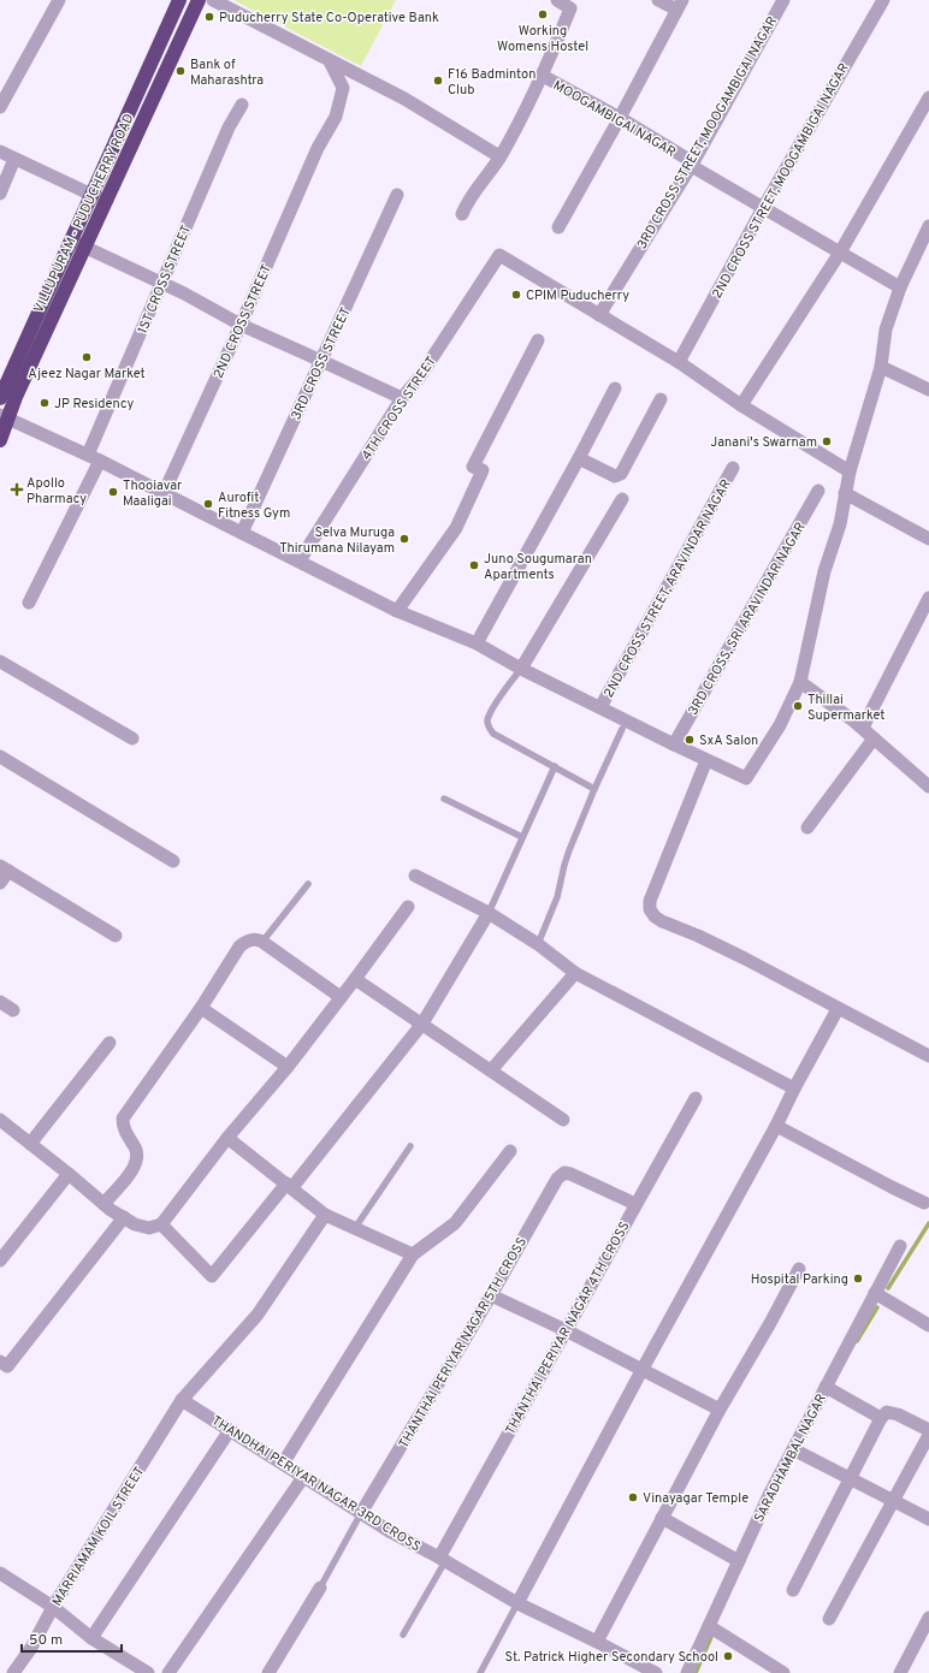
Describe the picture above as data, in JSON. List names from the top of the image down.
{
  "streets": {
    "highway": ["VILLUPURAM - PUDUCHERRY ROAD"],
    "street": [
      "MOOGAMBIGAI NAGAR",
      "3RD CROSS STREET, MOOGAMBIGAI NAGAR",
      "2ND CROSS STREET, MOOGAMBIGAI NAGAR",
      "1ST CROSS STREET",
      "2ND CROSS STREET",
      "3RD CROSS STREET",
      "4TH CROSS STREET",
      "2ND CROSS STREET, ARAVINDAR NAGAR",
      "3RD CROSS, SRI ARAVINDAR NAGAR",
      "THANTHAI PERIYAR NAGAR 4TH CROSS",
      "THANTHAI PERIYAR NAGAR 5TH CROSS",
      "SARADHAMBAL NAGAR",
      "THANDHAI PERIYAR NAGAR 3RD CROSS",
      "MARRIAMAM KOIL STREET"
    ]
  },
  "crossings": [
    ["MOOGAMBIGAI NAGAR", "3RD CROSS STREET, MOOGAMBIGAI NAGAR"],
    ["MOOGAMBIGAI NAGAR", "2ND CROSS STREET, MOOGAMBIGAI NAGAR"],
    ["3RD CROSS STREET, MOOGAMBIGAI NAGAR", "4TH CROSS STREET"],
    ["THANTHAI PERIYAR NAGAR 4TH CROSS", "THANTHAI PERIYAR NAGAR 5TH CROSS"],
    ["THANTHAI PERIYAR NAGAR 4TH CROSS", "THANDHAI PERIYAR NAGAR 3RD CROSS"],
    ["THANTHAI PERIYAR NAGAR 5TH CROSS", "THANDHAI PERIYAR NAGAR 3RD CROSS"],
    ["THANDHAI PERIYAR NAGAR 3RD CROSS", "MARRIAMAM KOIL STREET"]
  ],
  "places": {
    "other": [
      "Working Womens Hostel",
      "Puducherry State Co-Operative Bank",
      "Bank of Maharashtra",
      "F16 Badminton Club",
      "CPIM Puducherry",
      "Ajeez Nagar Market",
      "JP Residency",
      "Janani's Swarnam",
      "Thooiavar Maaligai",
      "Aurofit Fitness Gym",
      "Selva Muruga Thirumana Nilayam",
      "Juno Sougumaran Apartments",
      "Thillai Supermarket",
      "SxA Salon",
      "Hospital Parking",
      "Vinayagar Temple",
      "St. Patrick Higher Secondary School"
    ],
    "health": ["Apollo Pharmacy"]
  },
  "scale_bar": "50 m"
}
